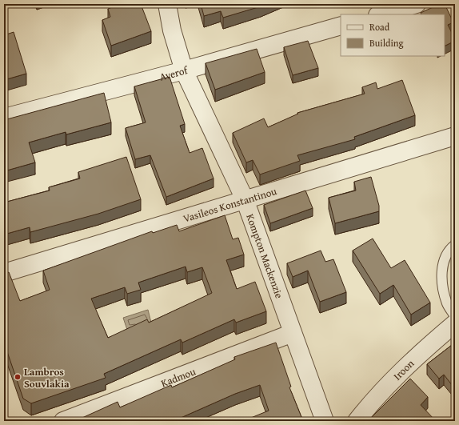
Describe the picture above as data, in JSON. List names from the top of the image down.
{
  "streets": {
    "street": [
      "Averof",
      "Vasileos Konstantinou",
      "Kompton Mackenzie",
      "Iroon",
      "Kadmou"
    ]
  },
  "crossings": [
    ["Averof", "Kompton Mackenzie"],
    ["Vasileos Konstantinou", "Kompton Mackenzie"],
    ["Kompton Mackenzie", "Kadmou"]
  ],
  "places": ["Lambros Souvlakia"],
  "legend": ["Road", "Building"]
}
